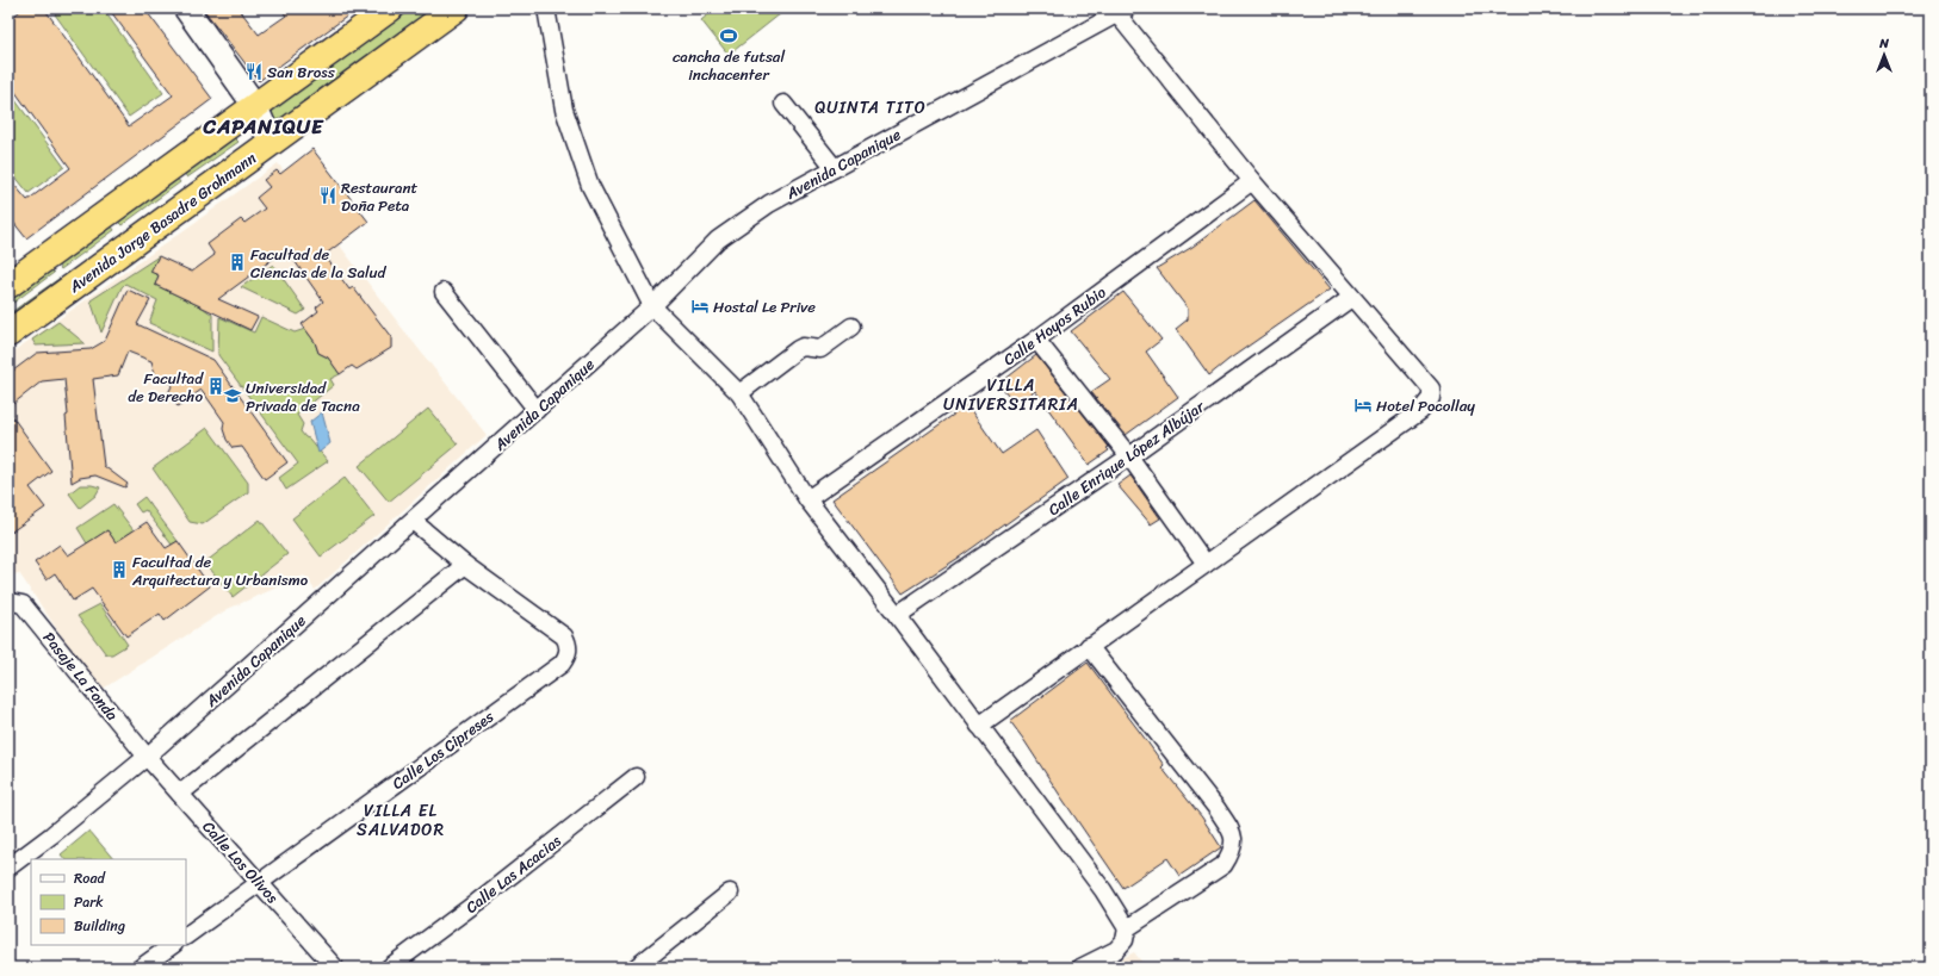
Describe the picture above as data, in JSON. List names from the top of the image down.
{
  "streets": {
    "highway": ["Avenida Jorge Basadre Grohmann"],
    "street": [
      "Avenida Capanique",
      "Calle Hoyos Rubio",
      "Calle Enrique López Albújar",
      "Pasaje La Fonda",
      "Calle Los Cipreses",
      "Calle Los Olivos",
      "Calle Las Acacias"
    ]
  },
  "crossings": [
    ["Avenida Capanique", "Pasaje La Fonda"],
    ["Avenida Capanique", "Calle Los Olivos"],
    ["Pasaje La Fonda", "Calle Los Olivos"],
    ["Calle Los Cipreses", "Calle Los Olivos"]
  ],
  "districts": [
    "QUINTA TITO",
    "CAPANIQUE",
    "VILLA UNIVERSITARIA",
    "VILLA EL SALVADOR"
  ],
  "places": {
    "sports": ["cancha de futsal inchacenter"],
    "restaurant": ["San Bross", "Restaurant Doña Peta"],
    "building": ["Facultad de Ciencias de la Salud", "Facultad de Derecho", "Facultad de Arquitectura y Urbanismo"],
    "hotel": ["Hostal Le Prive", "Hotel Pocollay"],
    "school or university": ["Universidad Privada de Tacna"]
  },
  "legend": ["Road", "Park", "Building"],
  "north": "top"
}
